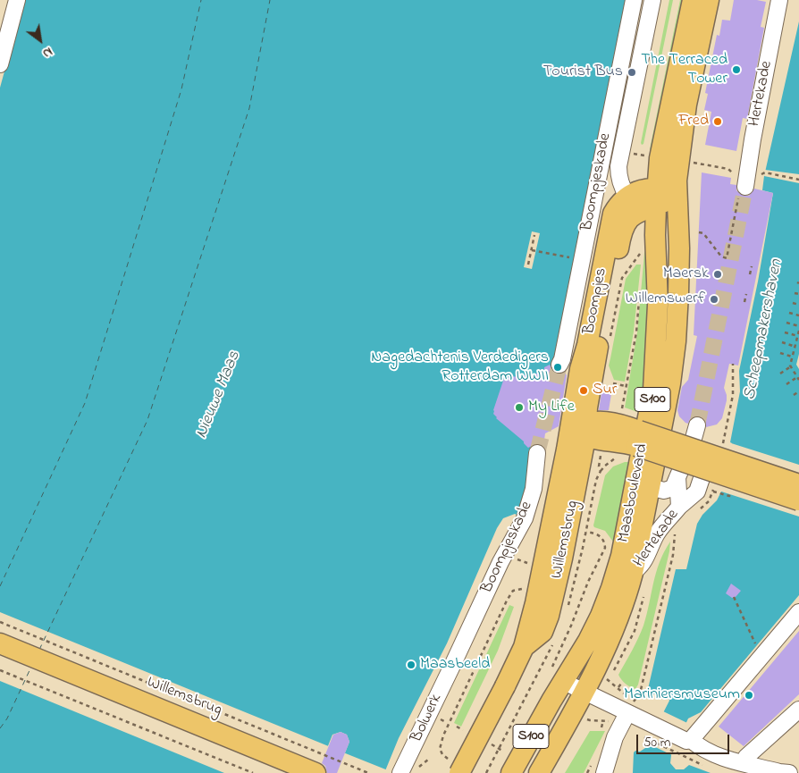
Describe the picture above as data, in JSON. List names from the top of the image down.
{
  "streets": {
    "main road": [
      "Boompjes",
      "S100",
      "Maasboulevard",
      "Willemsbrug"
    ],
    "street": ["Hertekade", "Boompjeskade", "Bolwerk"]
  },
  "crossings": [
    ["Hertekade", "Maasboulevard"],
    ["Boompjeskade", "Boompjes"],
    ["Boompjeskade", "Bolwerk"],
    ["Boompjes", "S100"],
    ["Boompjes", "Maasboulevard"],
    ["Boompjes", "Willemsbrug"],
    ["S100", "Maasboulevard"],
    ["Maasboulevard", "Willemsbrug"]
  ],
  "water": ["Scheepmakershaven", "Nieuwe Maas"],
  "places": [
    "The Terraced Tower",
    "Tourist Bus",
    "Fred",
    "Maersk",
    "Willemswerf",
    "Nagedachtenis Verdedigers Rotterdam WWII",
    "Sur",
    "My Life",
    "Maasbeeld",
    "Mariniersmuseum"
  ],
  "scale_bar": "50 m",
  "north": "bottom right"
}
